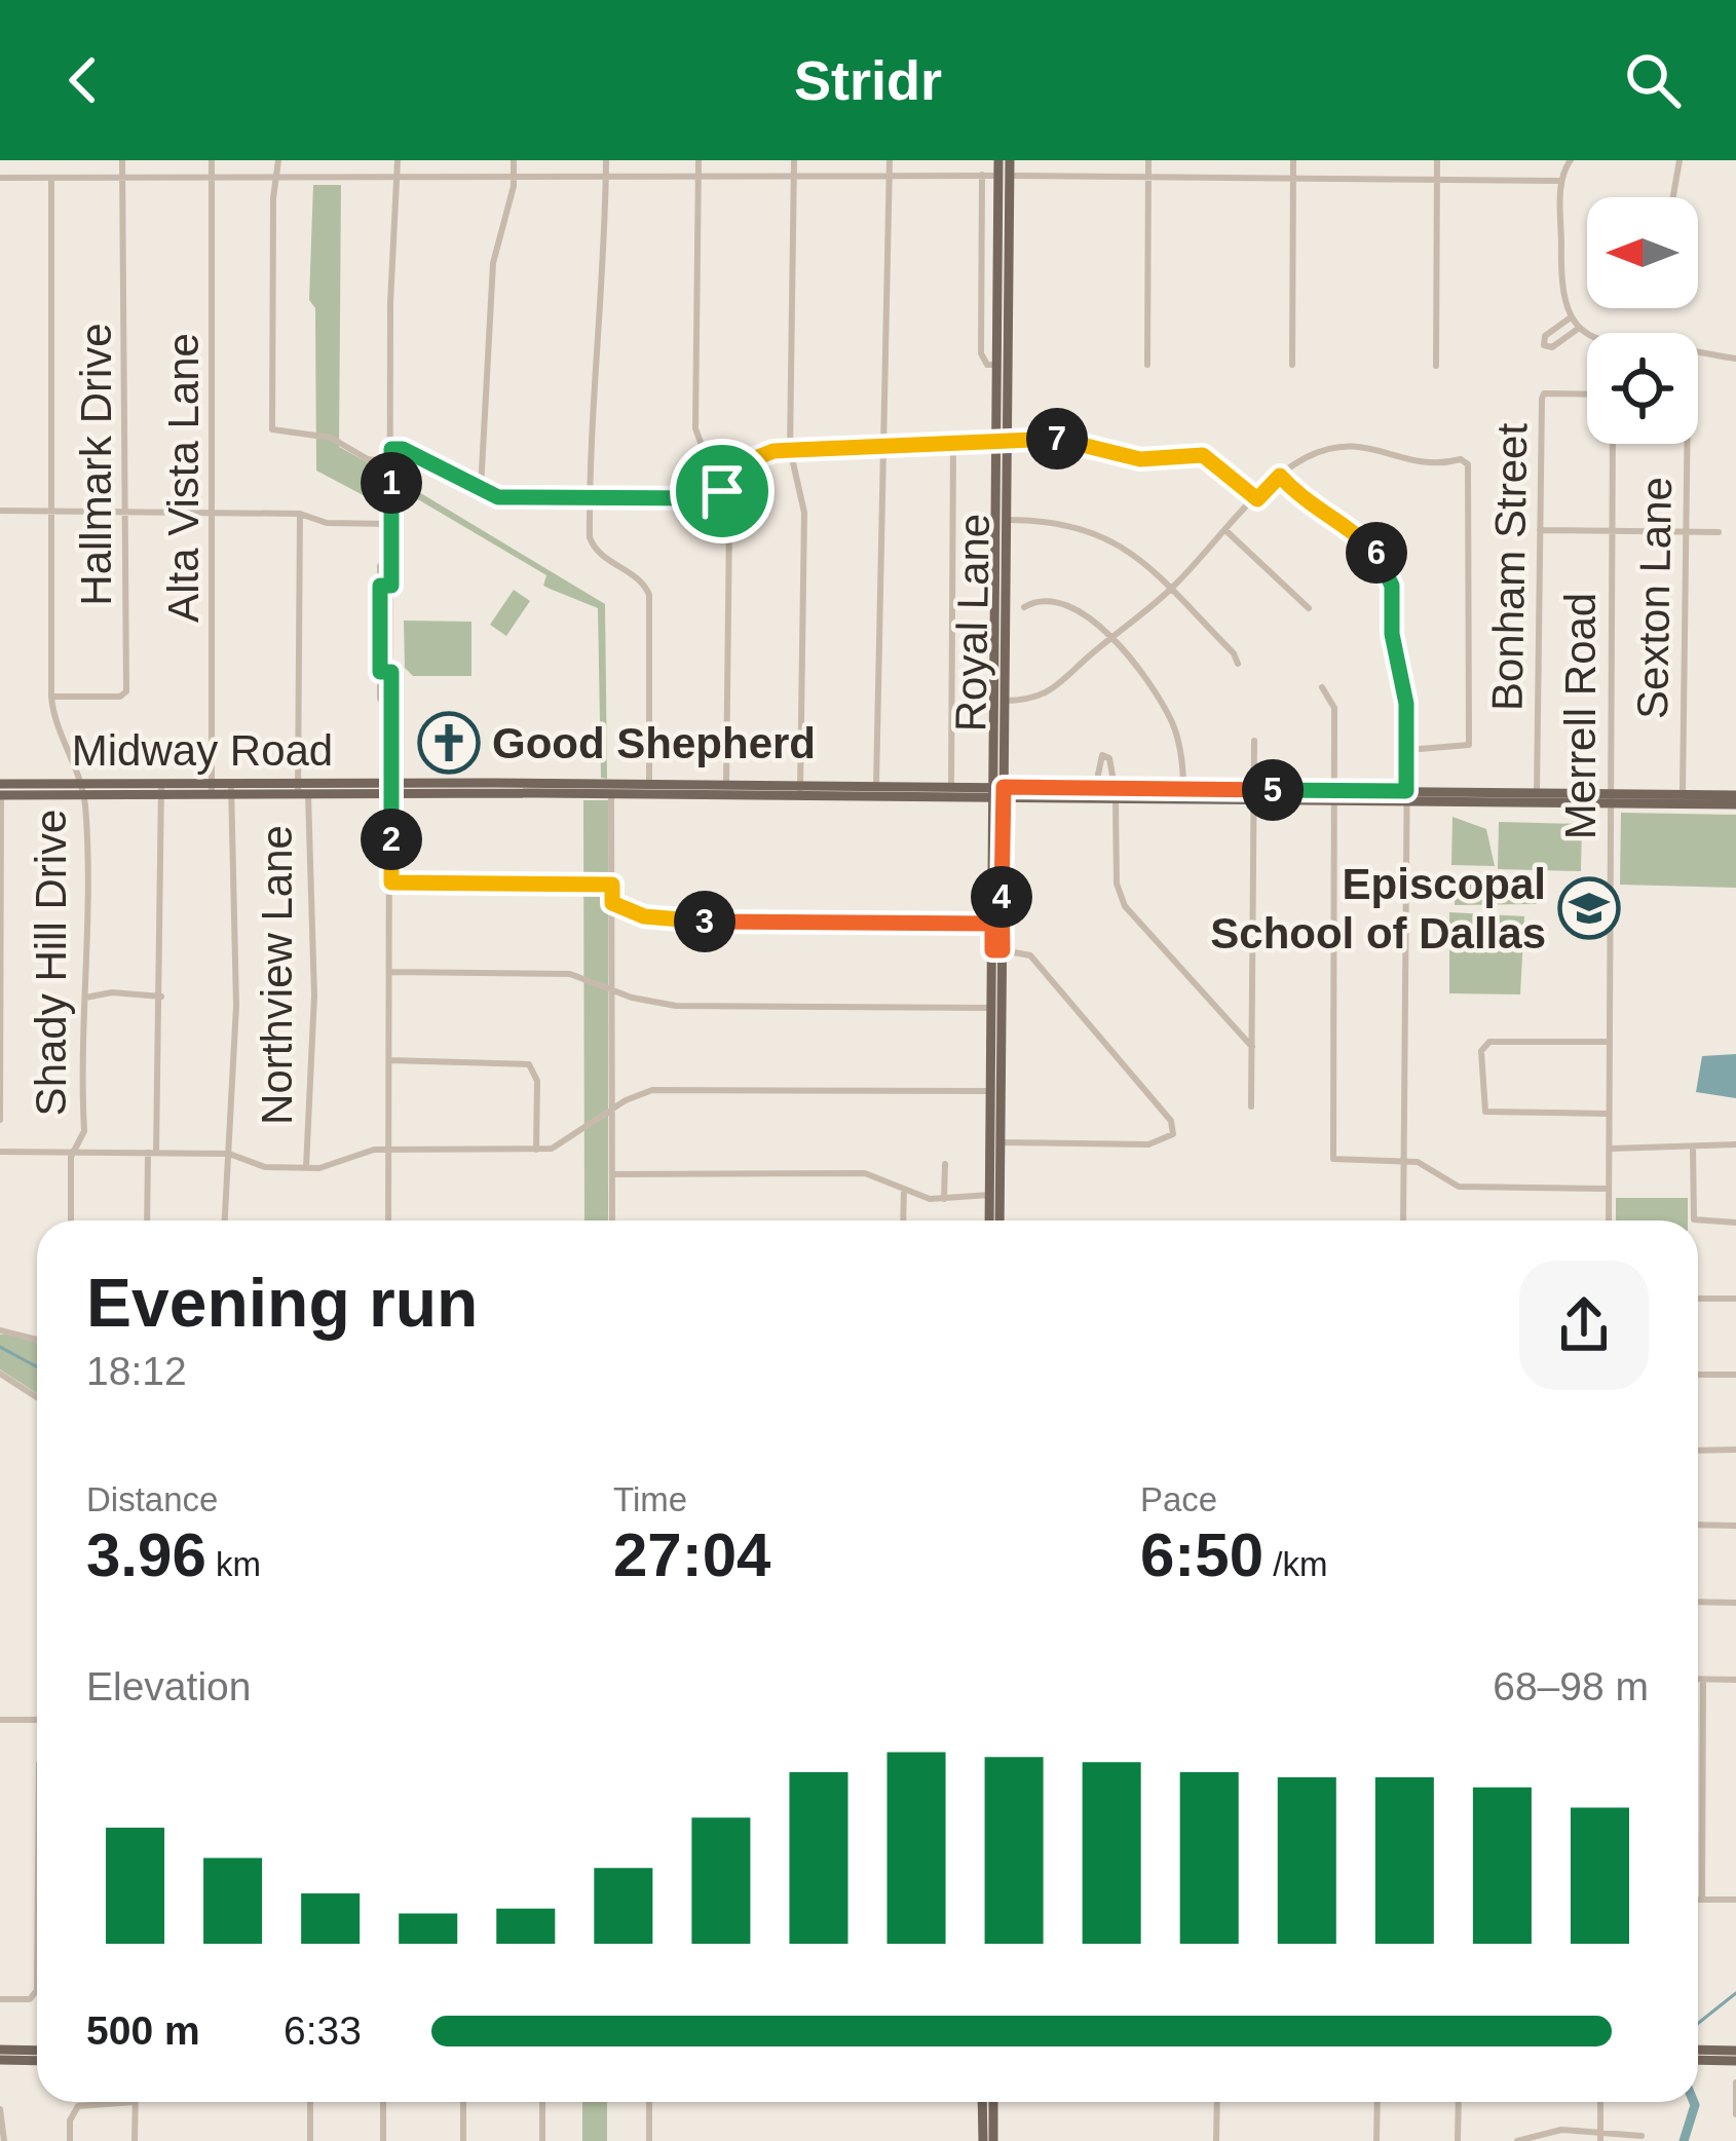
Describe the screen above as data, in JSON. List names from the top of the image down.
{
  "streets": {
    "main road": ["Royal Lane", "Midway Road"],
    "street": [
      "Hallmark Drive",
      "Alta Vista Lane",
      "Bonham Street",
      "Sexton Lane",
      "Merrell Road",
      "Shady Hill Drive",
      "Northview Lane"
    ]
  },
  "crossings": [
    ["Hallmark Drive", "Shady Hill Drive"],
    ["Alta Vista Lane", "Midway Road"],
    ["Bonham Street", "Midway Road"],
    ["Sexton Lane", "Midway Road"],
    ["Royal Lane", "Midway Road"],
    ["Merrell Road", "Midway Road"],
    ["Midway Road", "Shady Hill Drive"],
    ["Midway Road", "Northview Lane"]
  ],
  "places": {
    "church": ["Good Shepherd"],
    "school or university": ["Episcopal School of Dallas"]
  },
  "north": "left",
  "page": {
    "header": "Stridr",
    "pins": [
      "7",
      "1",
      "6",
      "5",
      "2",
      "4",
      "3"
    ],
    "heading": ["Evening run", "18:12"],
    "stats": [
      ["Distance", "3.96 km"],
      ["Time", "27:04"],
      ["Pace", "6:50 /km"]
    ],
    "chart": ["Elevation", "68–98 m"],
    "list": [
      {
        "name": "500 m",
        "note": "6:33"
      }
    ]
  }
}
